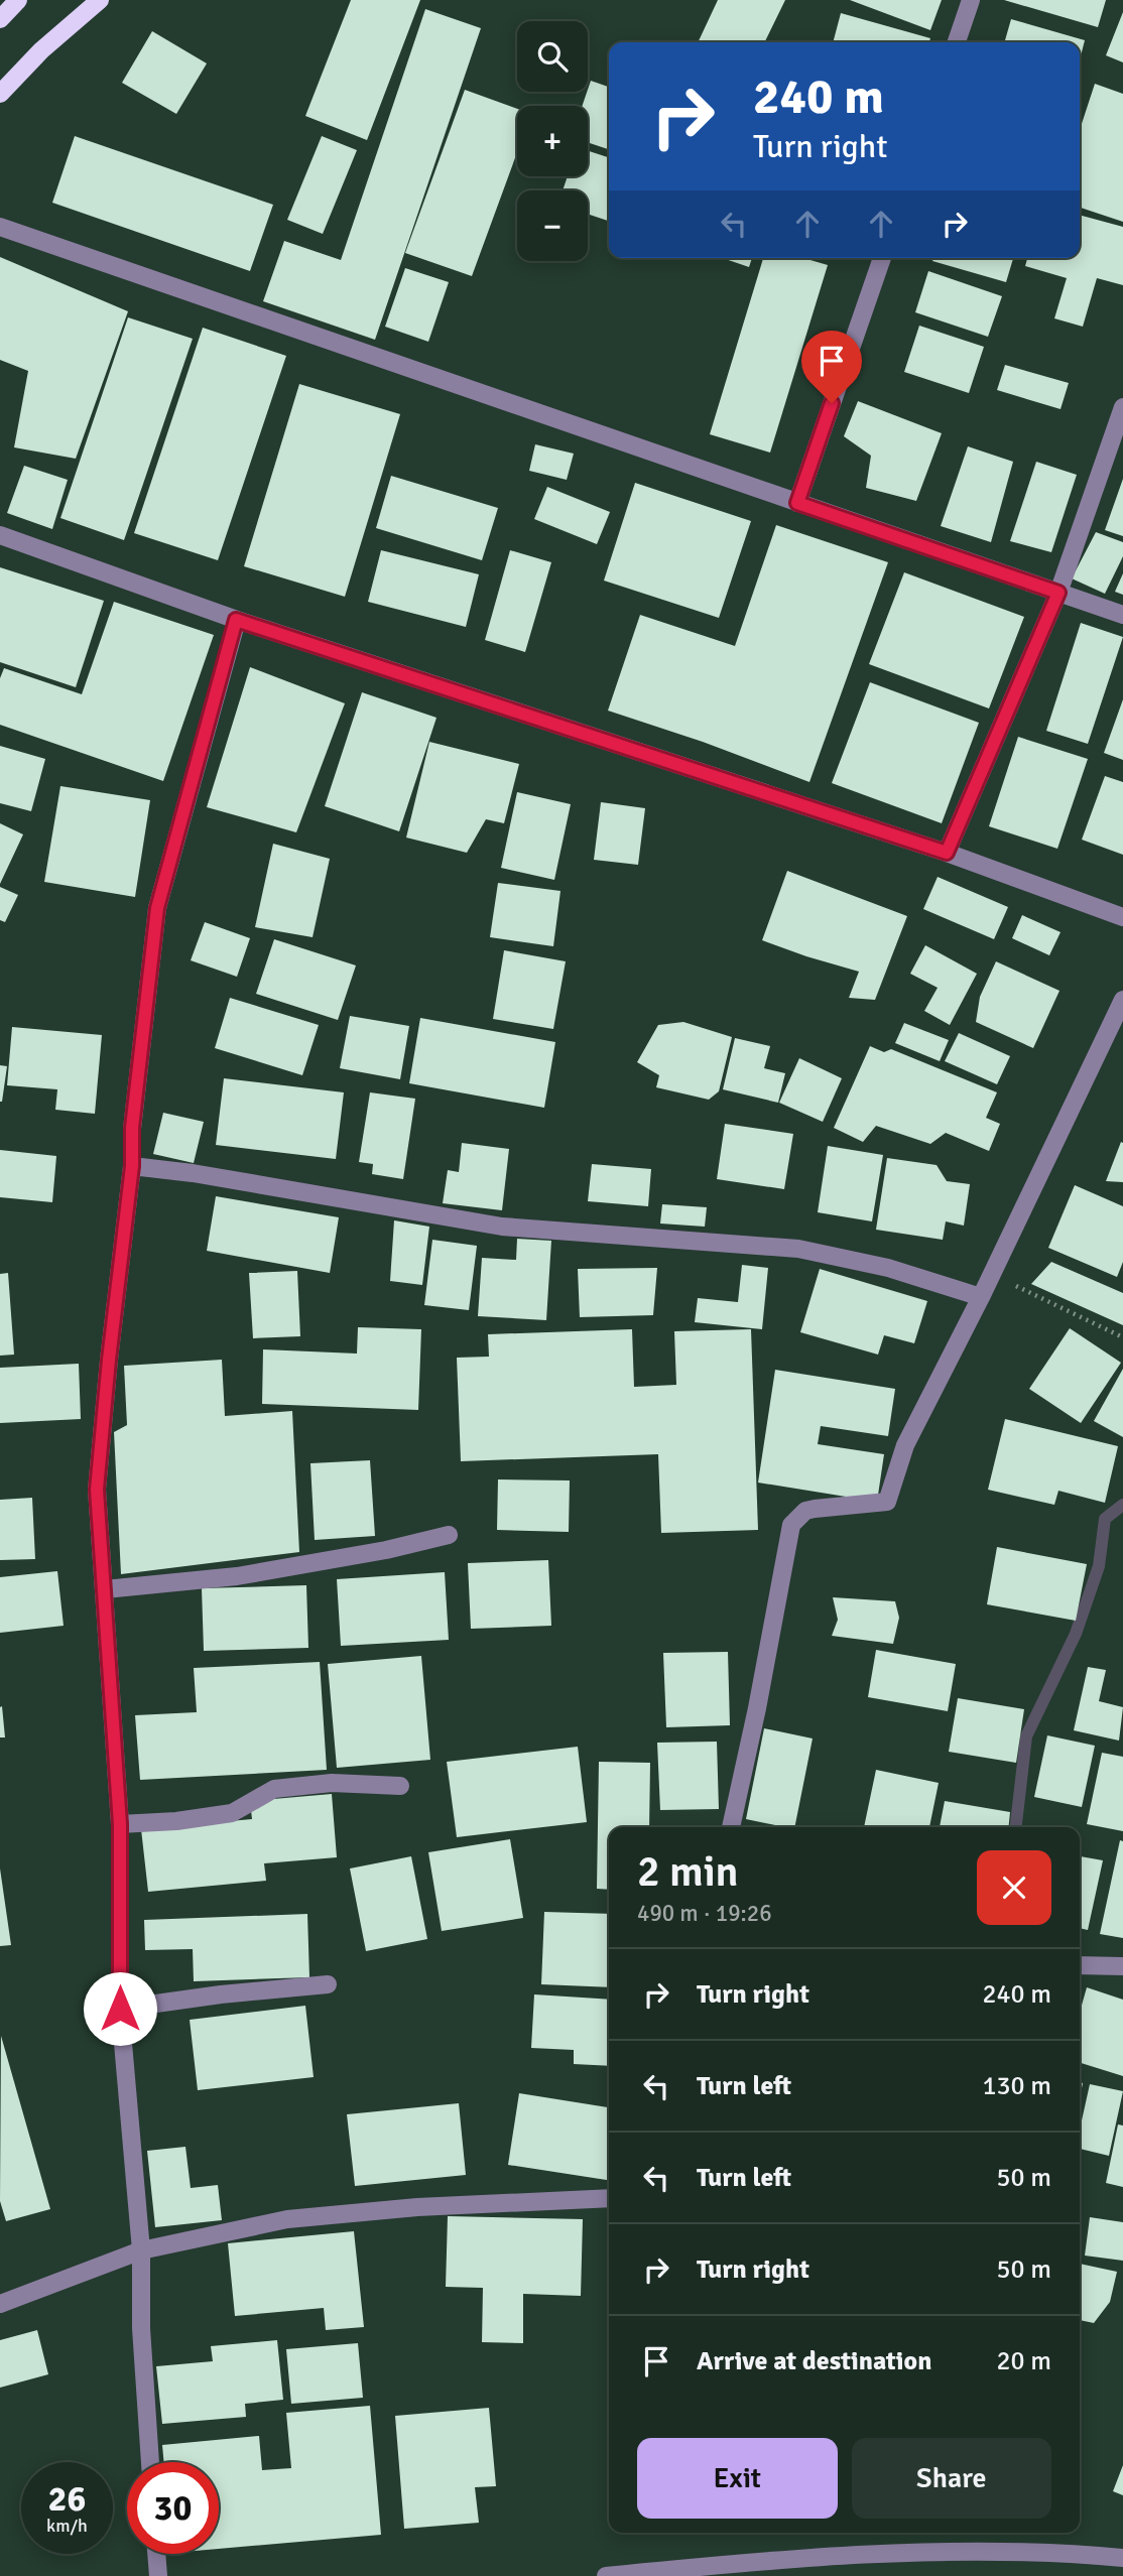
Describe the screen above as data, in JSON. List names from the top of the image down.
{
  "page": {
    "map_buttons": ["+", "−"],
    "turn": ["240 m", "Turn right"],
    "heading": ["2 min", "490 m · 19:26"],
    "list": [
      {
        "name": "Turn right",
        "value": "240 m"
      },
      {
        "name": "Turn left",
        "value": "130 m"
      },
      {
        "name": "Turn left",
        "value": "50 m"
      },
      {
        "name": "Turn right",
        "value": "50 m"
      },
      {
        "name": "Arrive at destination",
        "value": "20 m"
      }
    ],
    "buttons": ["Exit", "Share"],
    "speed": "26 km/h",
    "limit": "30"
  }
}
